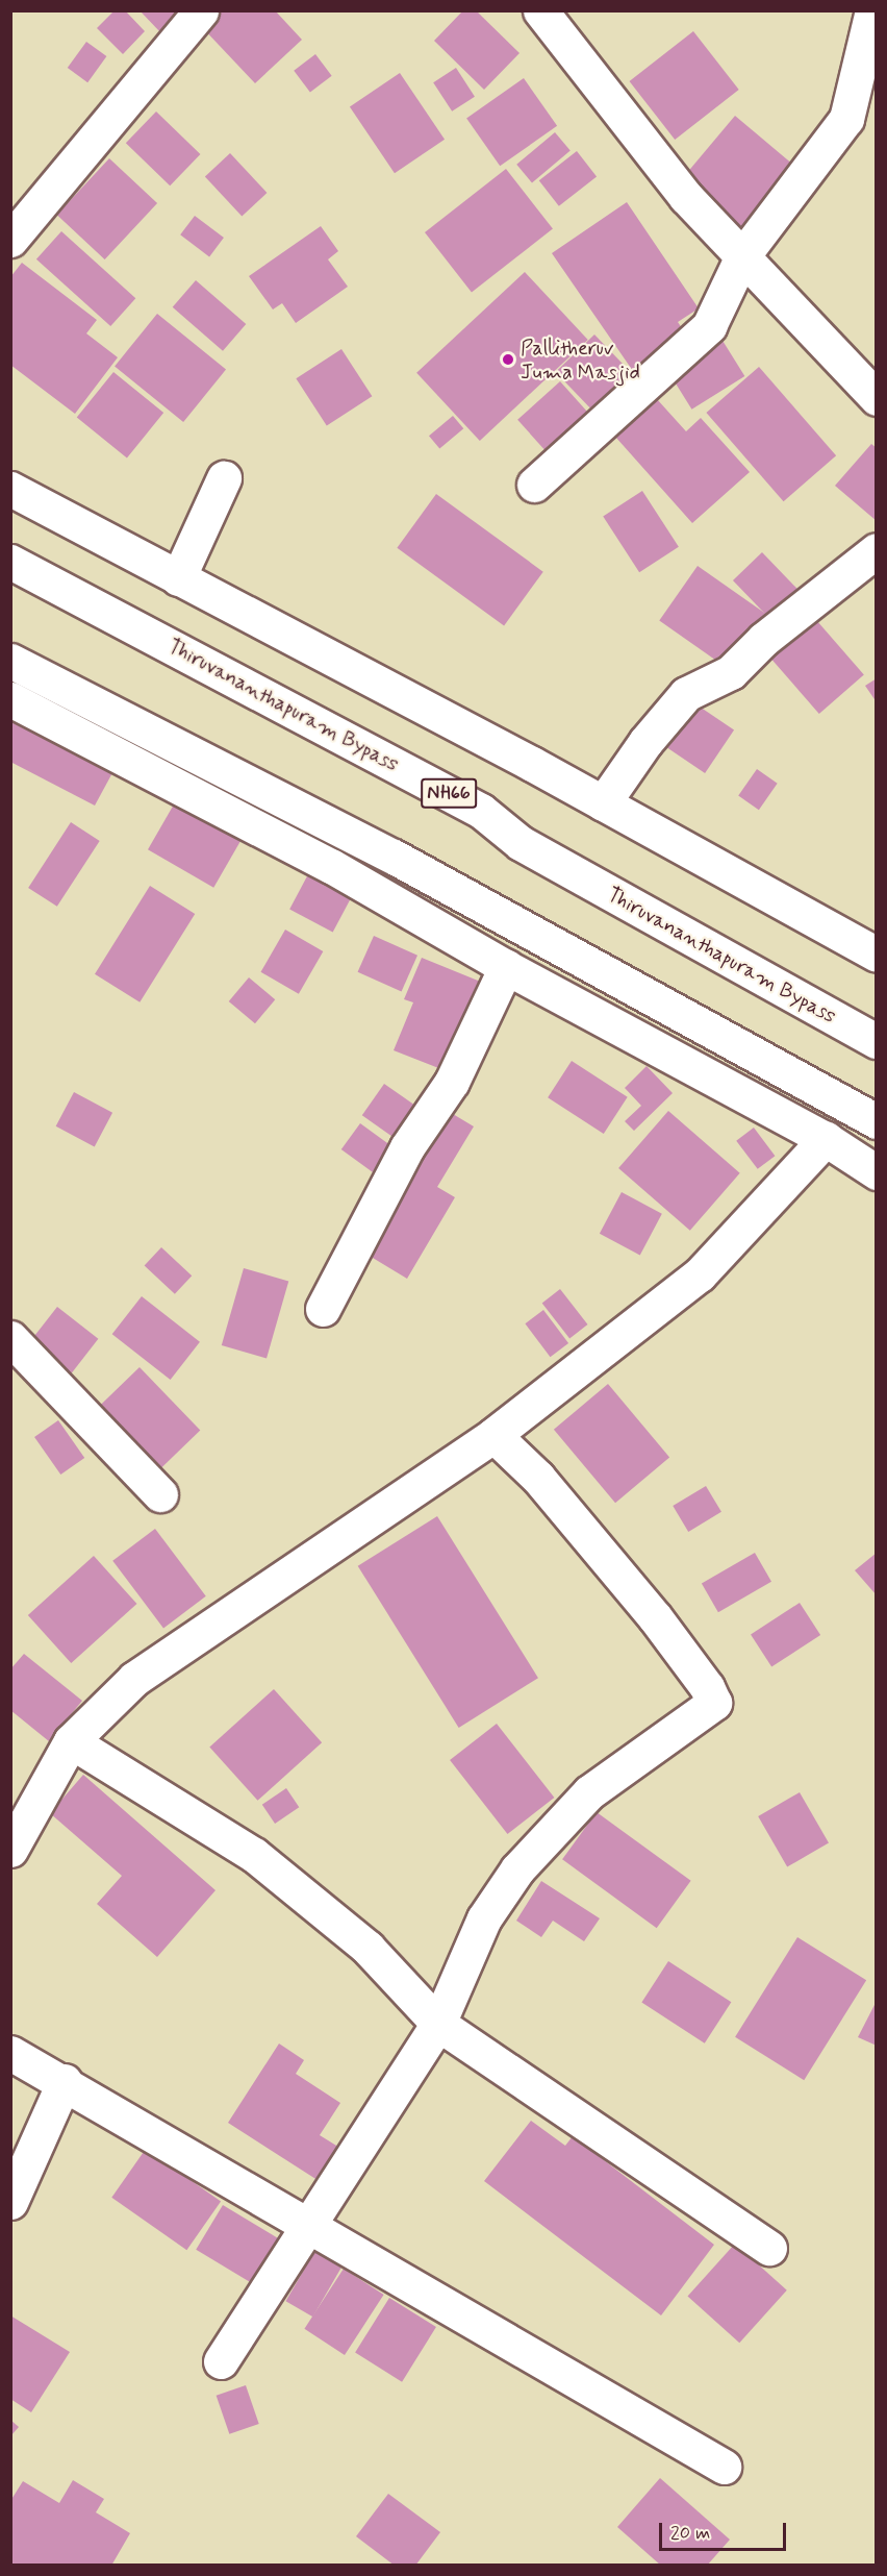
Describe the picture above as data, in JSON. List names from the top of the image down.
{
  "streets": {
    "main road": ["Thiruvananthapuram Bypass", "NH66"]
  },
  "places": ["Pallitheruv Juma Masjid"],
  "scale_bar": "20 m"
}
